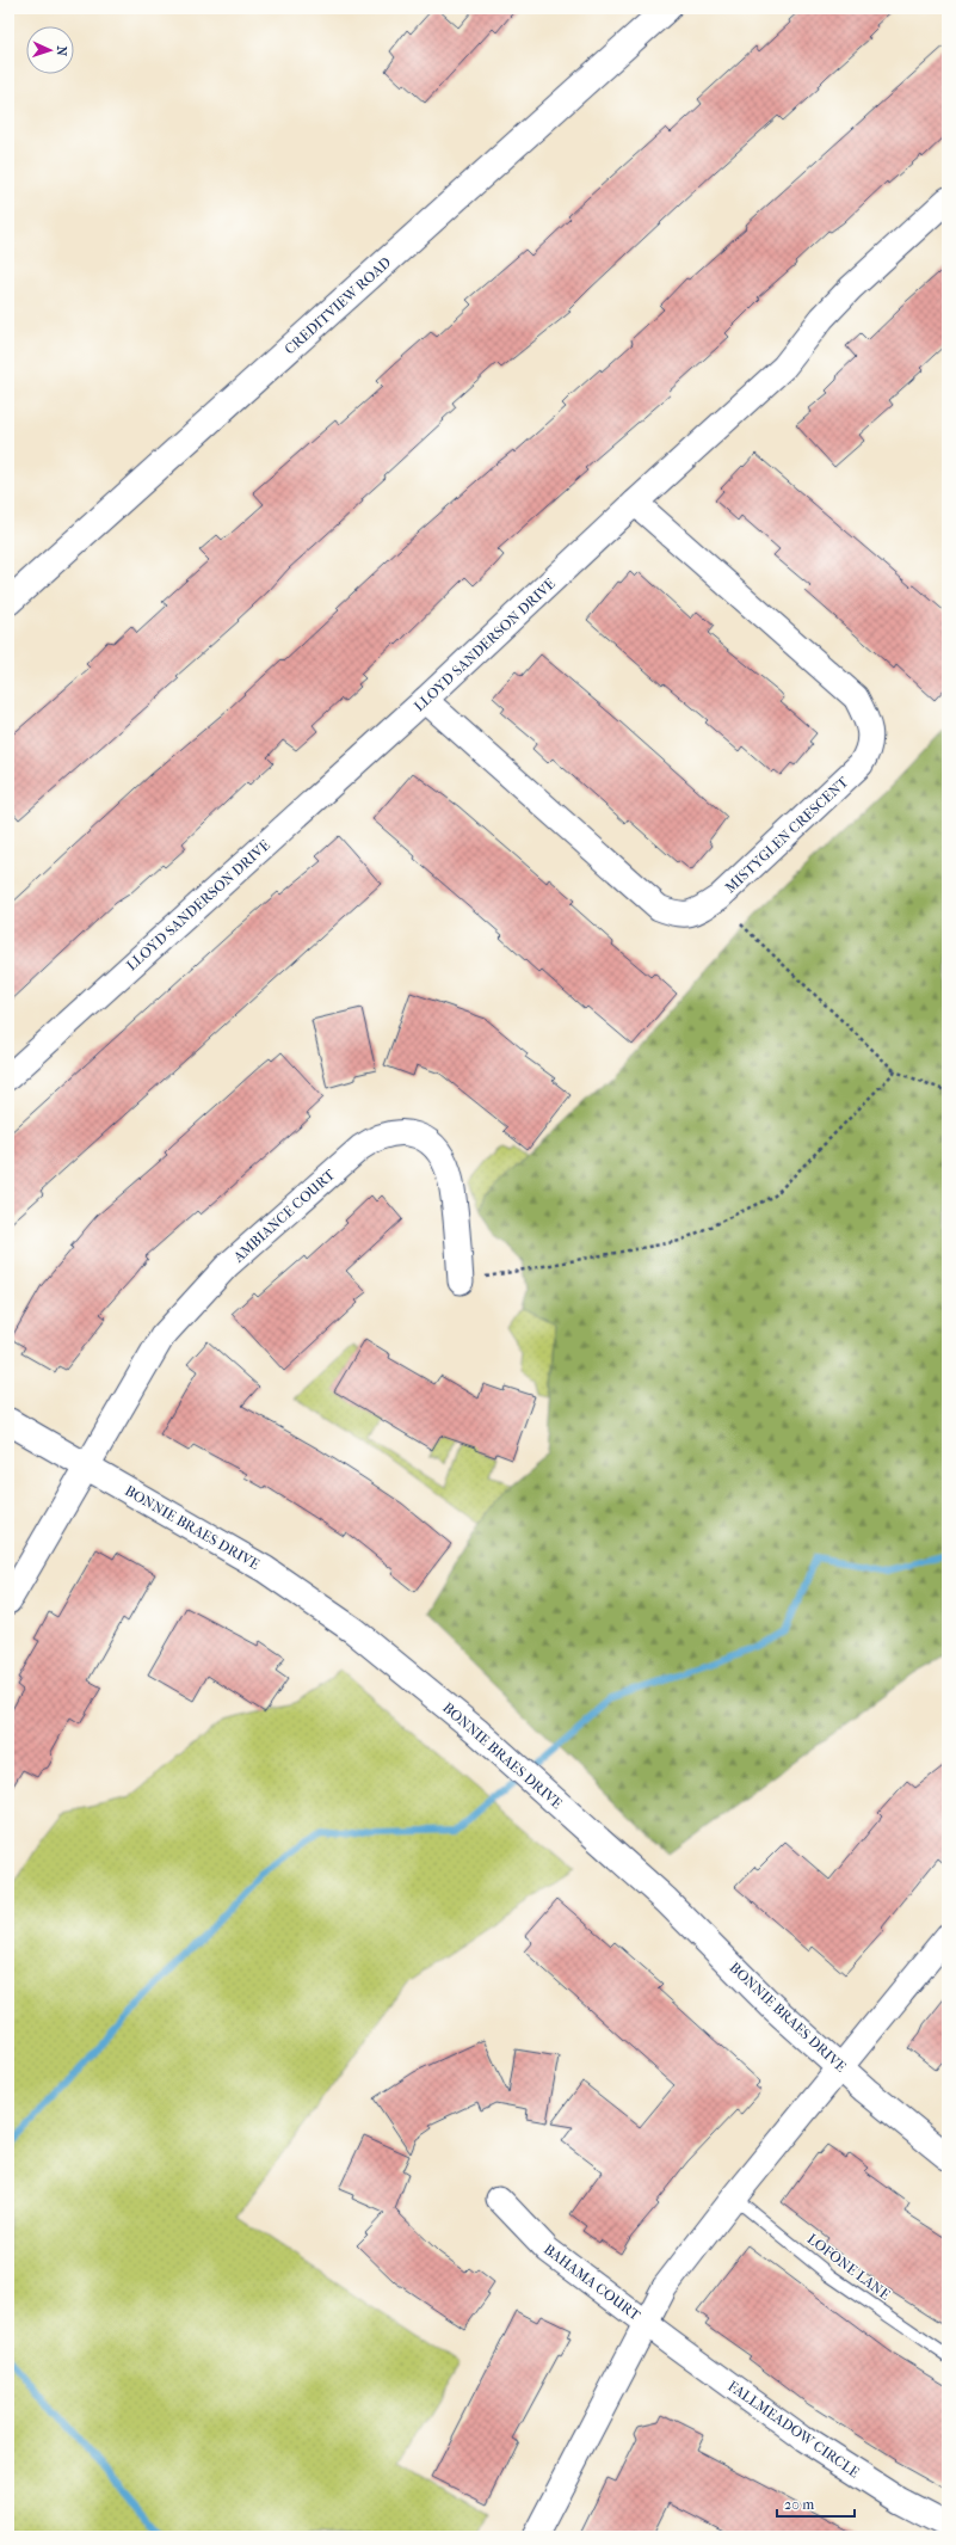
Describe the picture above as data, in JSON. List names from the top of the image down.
{
  "streets": {
    "street": [
      "CREDITVIEW ROAD",
      "LLOYD SANDERSON DRIVE",
      "MISTYGLEN CRESCENT",
      "AMBIANCE COURT",
      "BONNIE BRAES DRIVE",
      "BAHAMA COURT",
      "FALLMEADOW CIRCLE"
    ],
    "lane": ["LOFONE LANE"]
  },
  "crossings": [
    ["LLOYD SANDERSON DRIVE", "MISTYGLEN CRESCENT"],
    ["AMBIANCE COURT", "BONNIE BRAES DRIVE"],
    ["BAHAMA COURT", "FALLMEADOW CIRCLE"]
  ],
  "scale_bar": "20 m",
  "north": "right"
}
